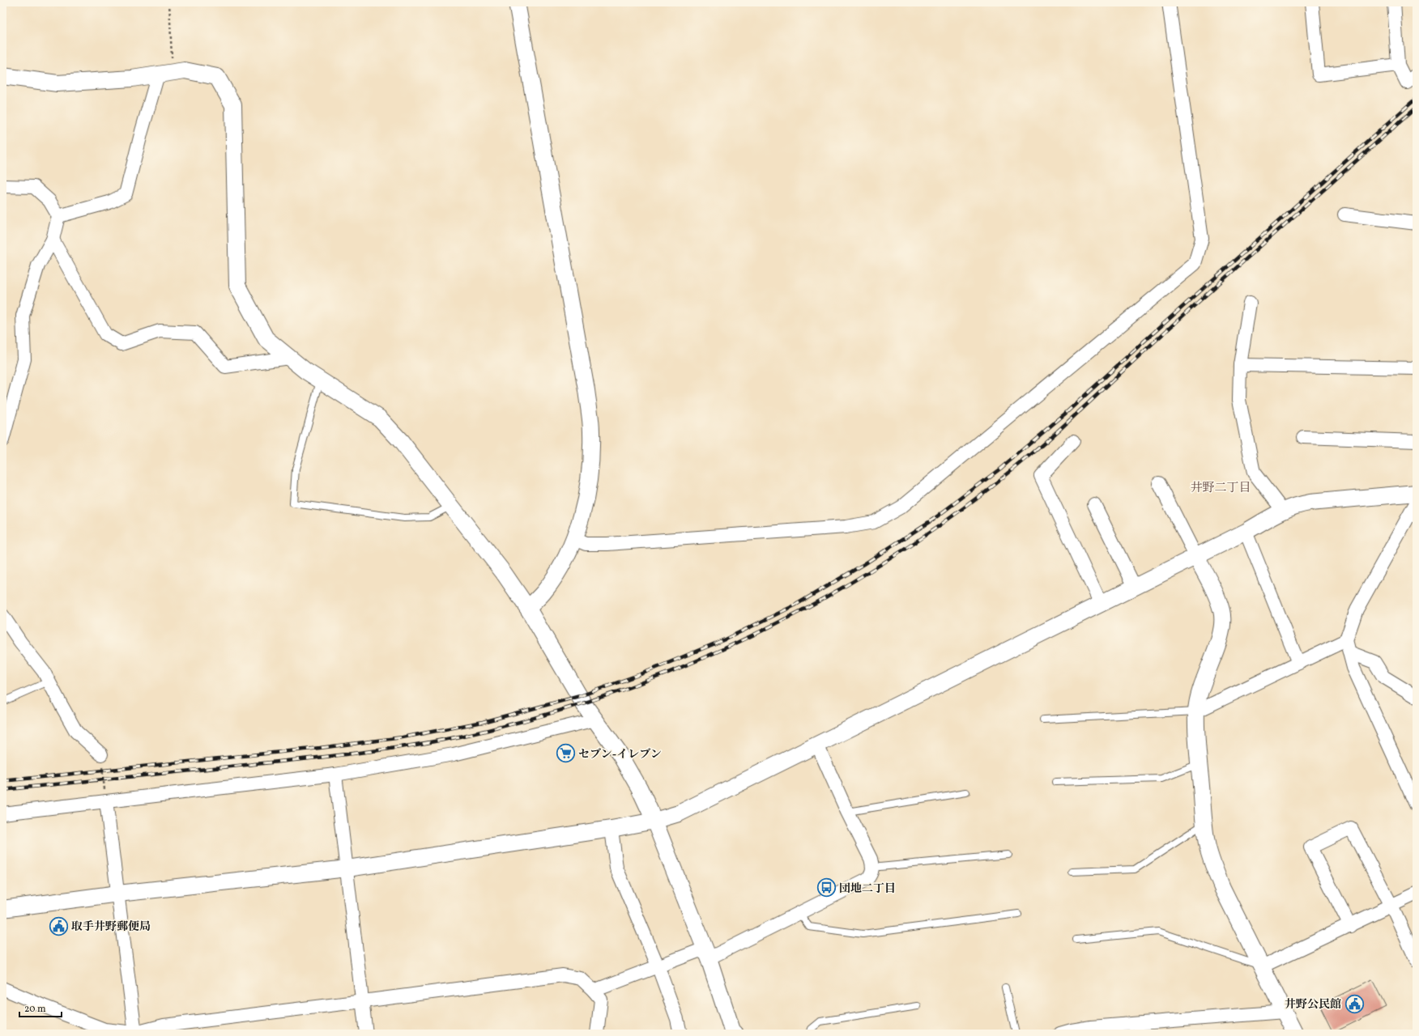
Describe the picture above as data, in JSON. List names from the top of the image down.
{
  "districts": ["井野二丁目"],
  "places": {
    "supermarket": ["セブン-イレブン"],
    "bus stop": ["団地二丁目"],
    "public building": ["取手井野郵便局", "井野公民館"]
  },
  "scale_bar": "20 m"
}
